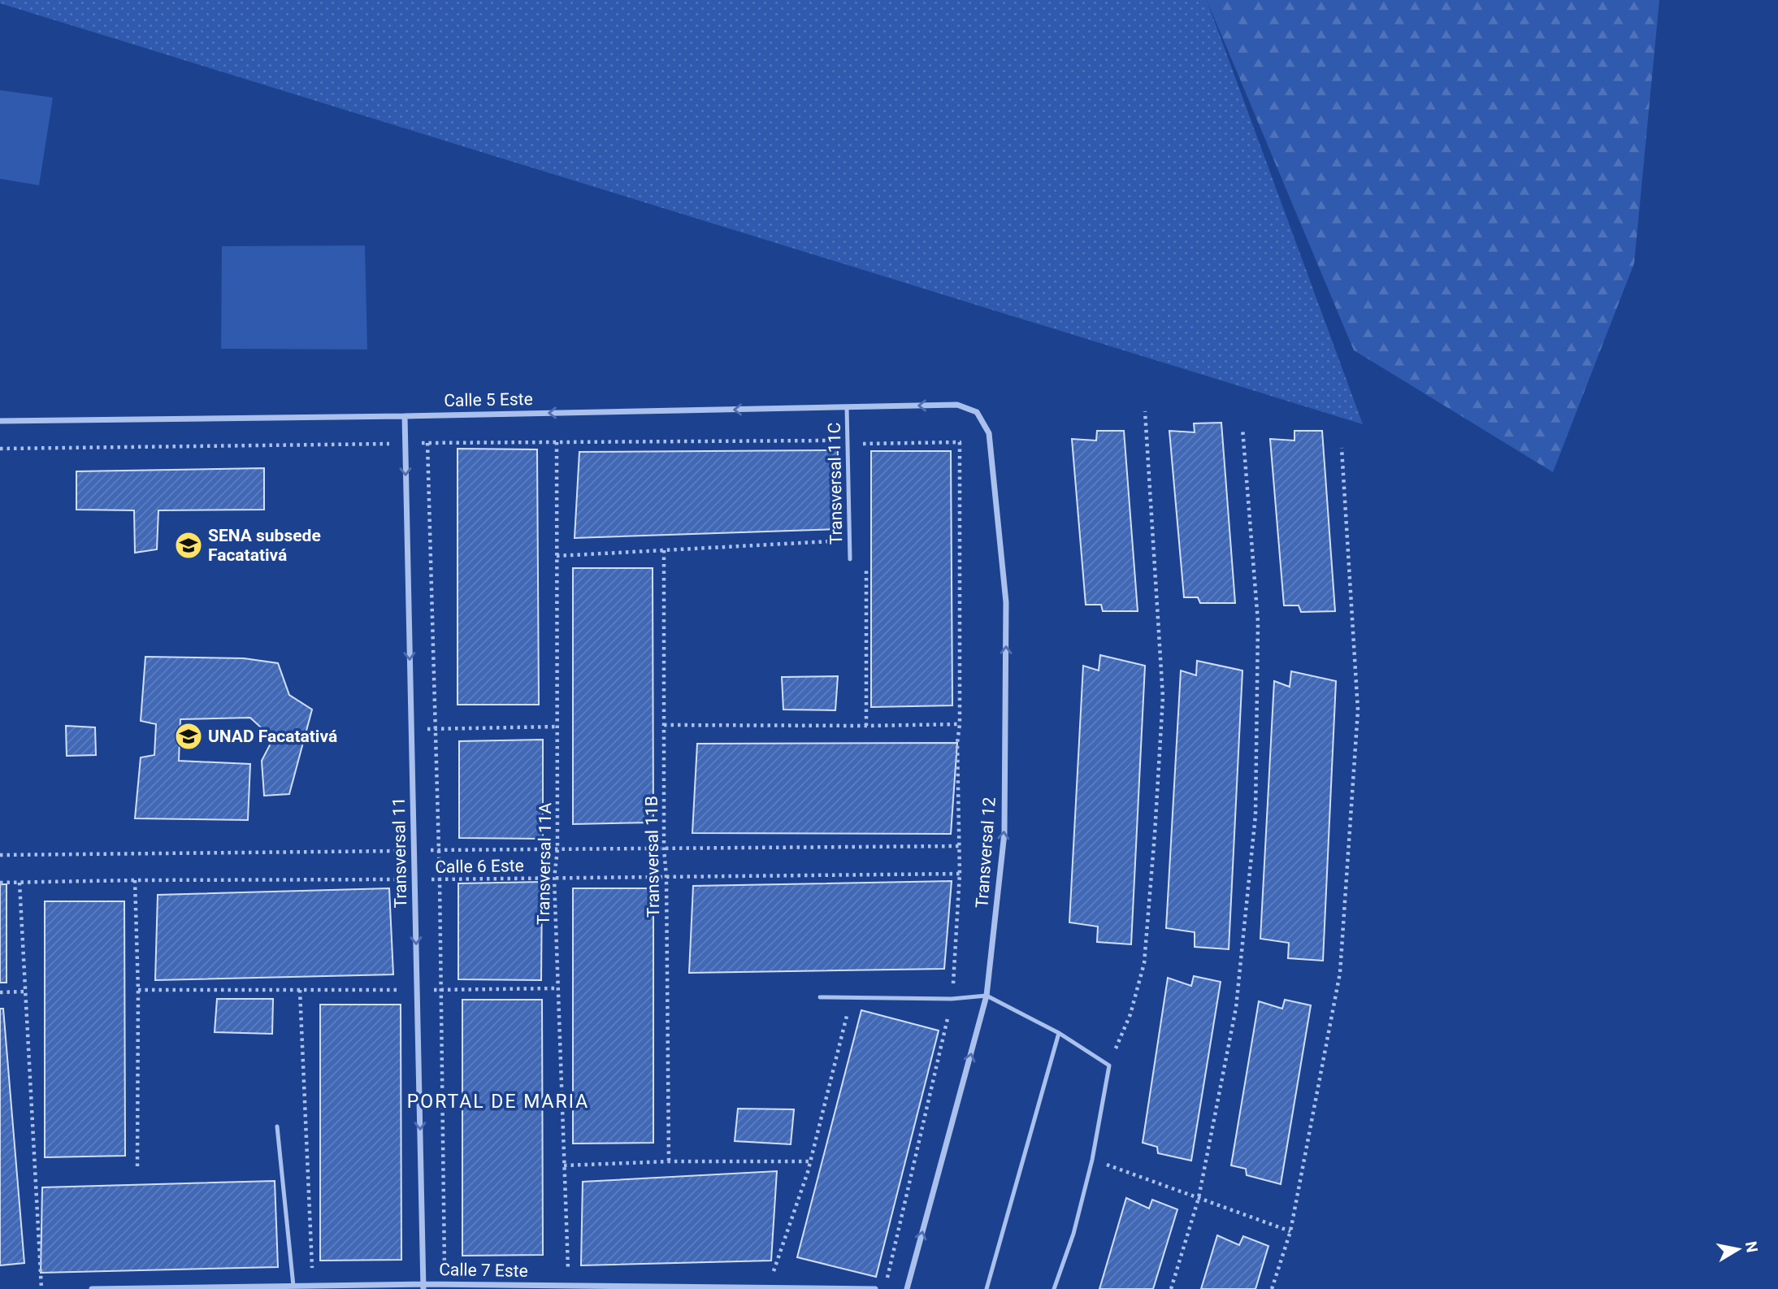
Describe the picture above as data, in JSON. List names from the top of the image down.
{
  "streets": {
    "street": [
      "Calle 5 Este",
      "Transversal 11",
      "Transversal 12",
      "Calle 7 Este"
    ],
    "lane": ["Transversal 11C"],
    "path": ["Transversal 11B", "Transversal 11A", "Calle 6 Este"]
  },
  "crossings": [
    ["Calle 5 Este", "Transversal 11C"],
    ["Calle 5 Este", "Transversal 11"],
    ["Calle 5 Este", "Transversal 12"],
    ["Transversal 11", "Calle 6 Este"],
    ["Transversal 11", "Calle 7 Este"],
    ["Transversal 11B", "Calle 6 Este"],
    ["Transversal 11A", "Calle 6 Este"],
    ["Transversal 11A", "Calle 7 Este"]
  ],
  "one_way": ["Calle 5 Este", "Transversal 11", "Transversal 12"],
  "districts": ["PORTAL DE MARIA"],
  "places": {
    "school or university": ["SENA subsede Facatativá", "UNAD Facatativá"]
  },
  "north": "right"
}
